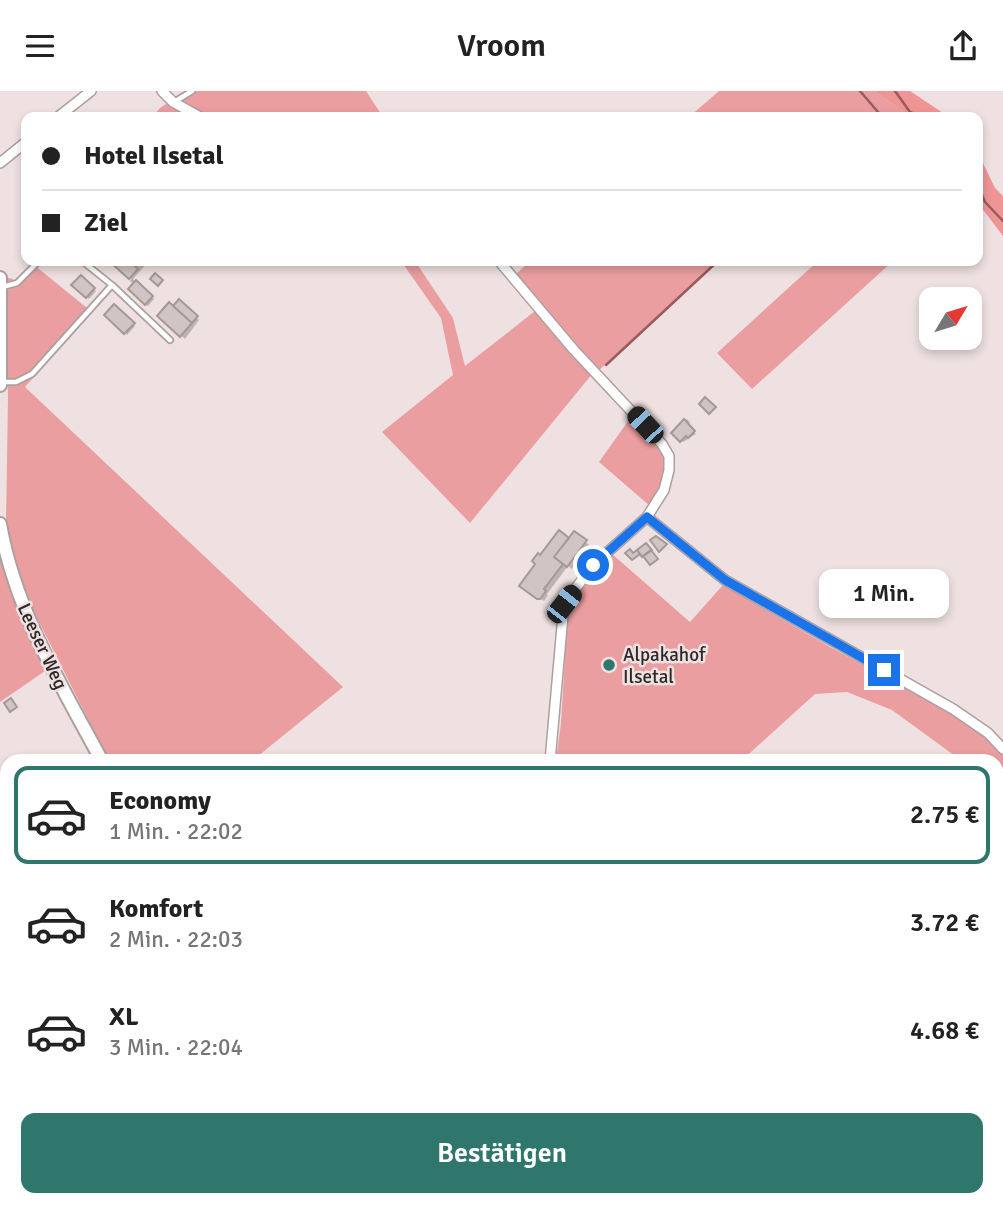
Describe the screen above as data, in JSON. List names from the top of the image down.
{
  "streets": {
    "street": ["Leeser Weg"]
  },
  "places": ["Alpakahof Ilsetal"],
  "north": "top right",
  "page": {
    "header": "Vroom",
    "banner": ["Hotel Ilsetal", "Ziel"],
    "bubble": "1 Min.",
    "list": [
      {
        "name": "Economy",
        "note": "1 Min. · 22:02",
        "value": "2.75 €"
      },
      {
        "name": "Komfort",
        "note": "2 Min. · 22:03",
        "value": "3.72 €"
      },
      {
        "name": "XL",
        "note": "3 Min. · 22:04",
        "value": "4.68 €"
      }
    ],
    "buttons": "Bestätigen"
  }
}
